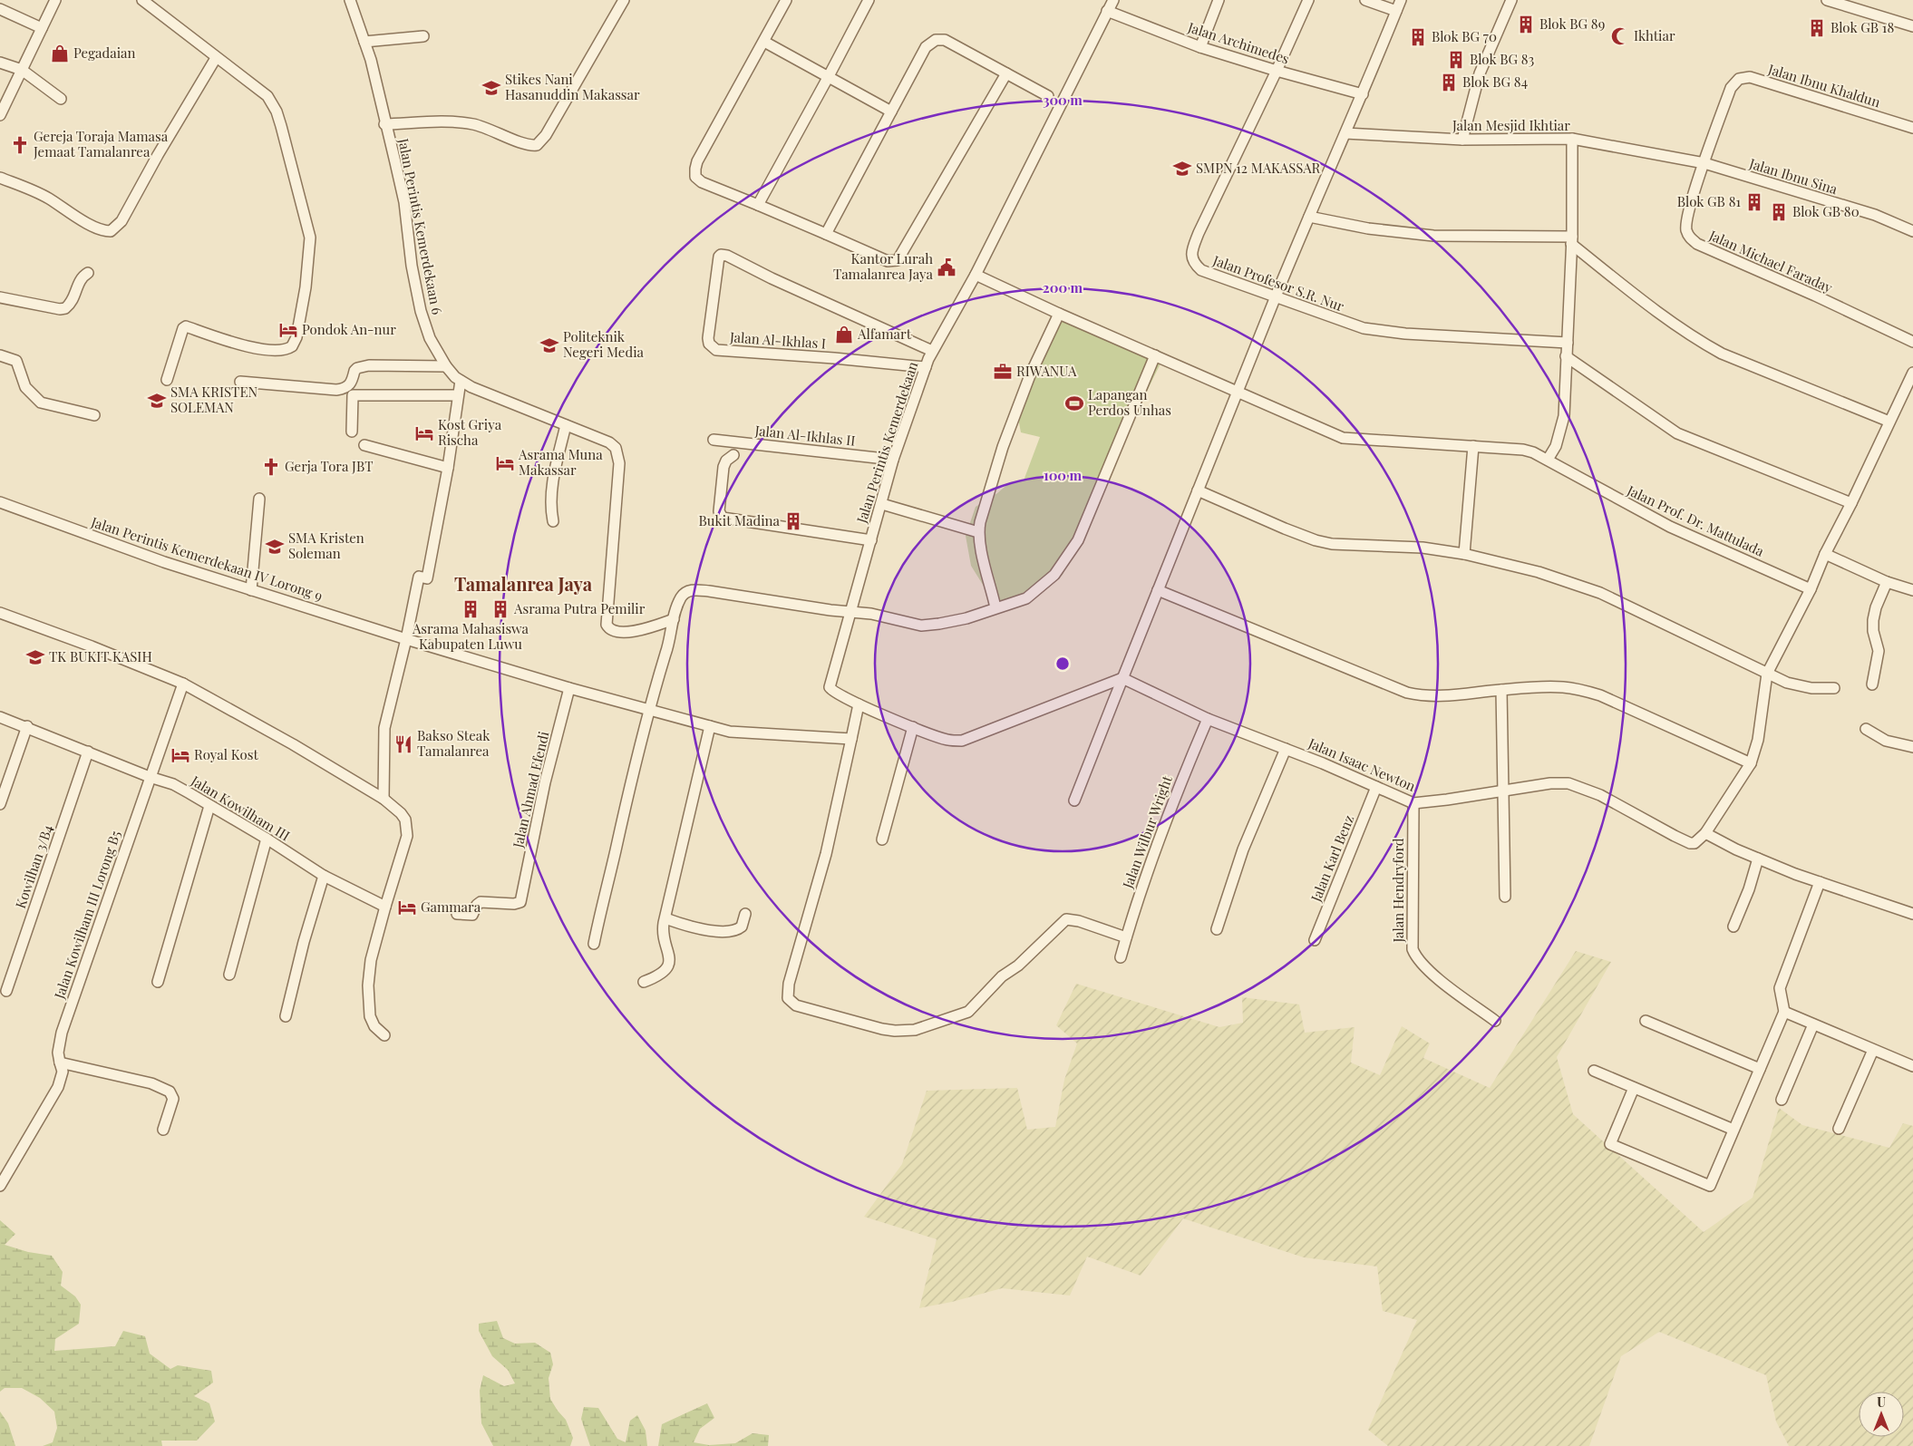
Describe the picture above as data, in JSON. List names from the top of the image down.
{
  "streets": {
    "street": [
      "Jalan Archimedes",
      "Jalan Ibnu Khaldun",
      "Jalan Mesjid Ikhtiar",
      "Jalan Ibnu Sina",
      "Jalan Perintis Kemerdekaan 6",
      "Jalan Michael Faraday",
      "Jalan Profesor S.R. Nur",
      "Jalan Al-Ikhlas I",
      "Jalan Al-Ikhlas II",
      "Jalan Perintis Kemerdekaan",
      "Jalan Prof. Dr. Mattulada",
      "Jalan Perintis Kemerdekaan IV Lorong 9",
      "Jalan Isaac Newton",
      "Jalan Ahmad Efendi",
      "Jalan Kowilham III",
      "Jalan Wilbur Wright",
      "Jalan Karl Benz",
      "Kowilhan 3/B4",
      "Jalan Hendryford",
      "Jalan Kowilham III Lorong B5"
    ]
  },
  "crossings": [
    ["Jalan Archimedes", "Jalan Profesor S.R. Nur"],
    ["Jalan Archimedes", "Jalan Perintis Kemerdekaan"],
    ["Jalan Ibnu Khaldun", "Jalan Mesjid Ikhtiar"],
    ["Jalan Ibnu Khaldun", "Jalan Ibnu Sina"],
    ["Jalan Ibnu Khaldun", "Jalan Michael Faraday"],
    ["Jalan Mesjid Ikhtiar", "Jalan Ibnu Sina"],
    ["Jalan Mesjid Ikhtiar", "Jalan Michael Faraday"],
    ["Jalan Ibnu Sina", "Jalan Michael Faraday"],
    ["Jalan Al-Ikhlas I", "Jalan Perintis Kemerdekaan"],
    ["Jalan Al-Ikhlas II", "Jalan Perintis Kemerdekaan"],
    ["Jalan Perintis Kemerdekaan", "Jalan Prof. Dr. Mattulada"],
    ["Jalan Perintis Kemerdekaan IV Lorong 9", "Jalan Ahmad Efendi"],
    ["Jalan Isaac Newton", "Jalan Wilbur Wright"],
    ["Jalan Isaac Newton", "Jalan Karl Benz"],
    ["Jalan Isaac Newton", "Jalan Hendryford"],
    ["Jalan Kowilham III", "Kowilhan 3/B4"],
    ["Jalan Kowilham III", "Jalan Kowilham III Lorong B5"]
  ],
  "districts": ["Tamalanrea Jaya"],
  "places": {
    "building": [
      "Blok BG 89",
      "Blok GB 18",
      "Blok BG 70",
      "Blok BG 83",
      "Blok BG 84",
      "Blok GB 81",
      "Blok GB 80",
      "Bukit Madina",
      "Asrama Mahasiswa Kabupaten Luwu",
      "Asrama Putra Pemilir"
    ],
    "mosque": ["Ikhtiar"],
    "shop": ["Pegadaian", "Alfamart"],
    "school or university": [
      "Stikes Nani Hasanuddin Makassar",
      "SMPN 12 MAKASSAR",
      "Politeknik Negeri Media",
      "SMA KRISTEN SOLEMAN",
      "SMA Kristen Soleman",
      "TK BUKIT KASIH"
    ],
    "church": ["Gereja Toraja Mamasa Jemaat Tamalanrea", "Gerja Tora JBT"],
    "public building": ["Kantor Lurah Tamalanrea Jaya"],
    "hotel": [
      "Pondok An-nur",
      "Kost Griya Rischa",
      "Asrama Muna Makassar",
      "Royal Kost",
      "Gammara"
    ],
    "office": ["RIWANUA"],
    "sports": ["Lapangan Perdos Unhas"],
    "restaurant": ["Bakso Steak Tamalanrea"]
  },
  "north": "top",
  "rings": ["300 m", "200 m", "100 m"]
}
